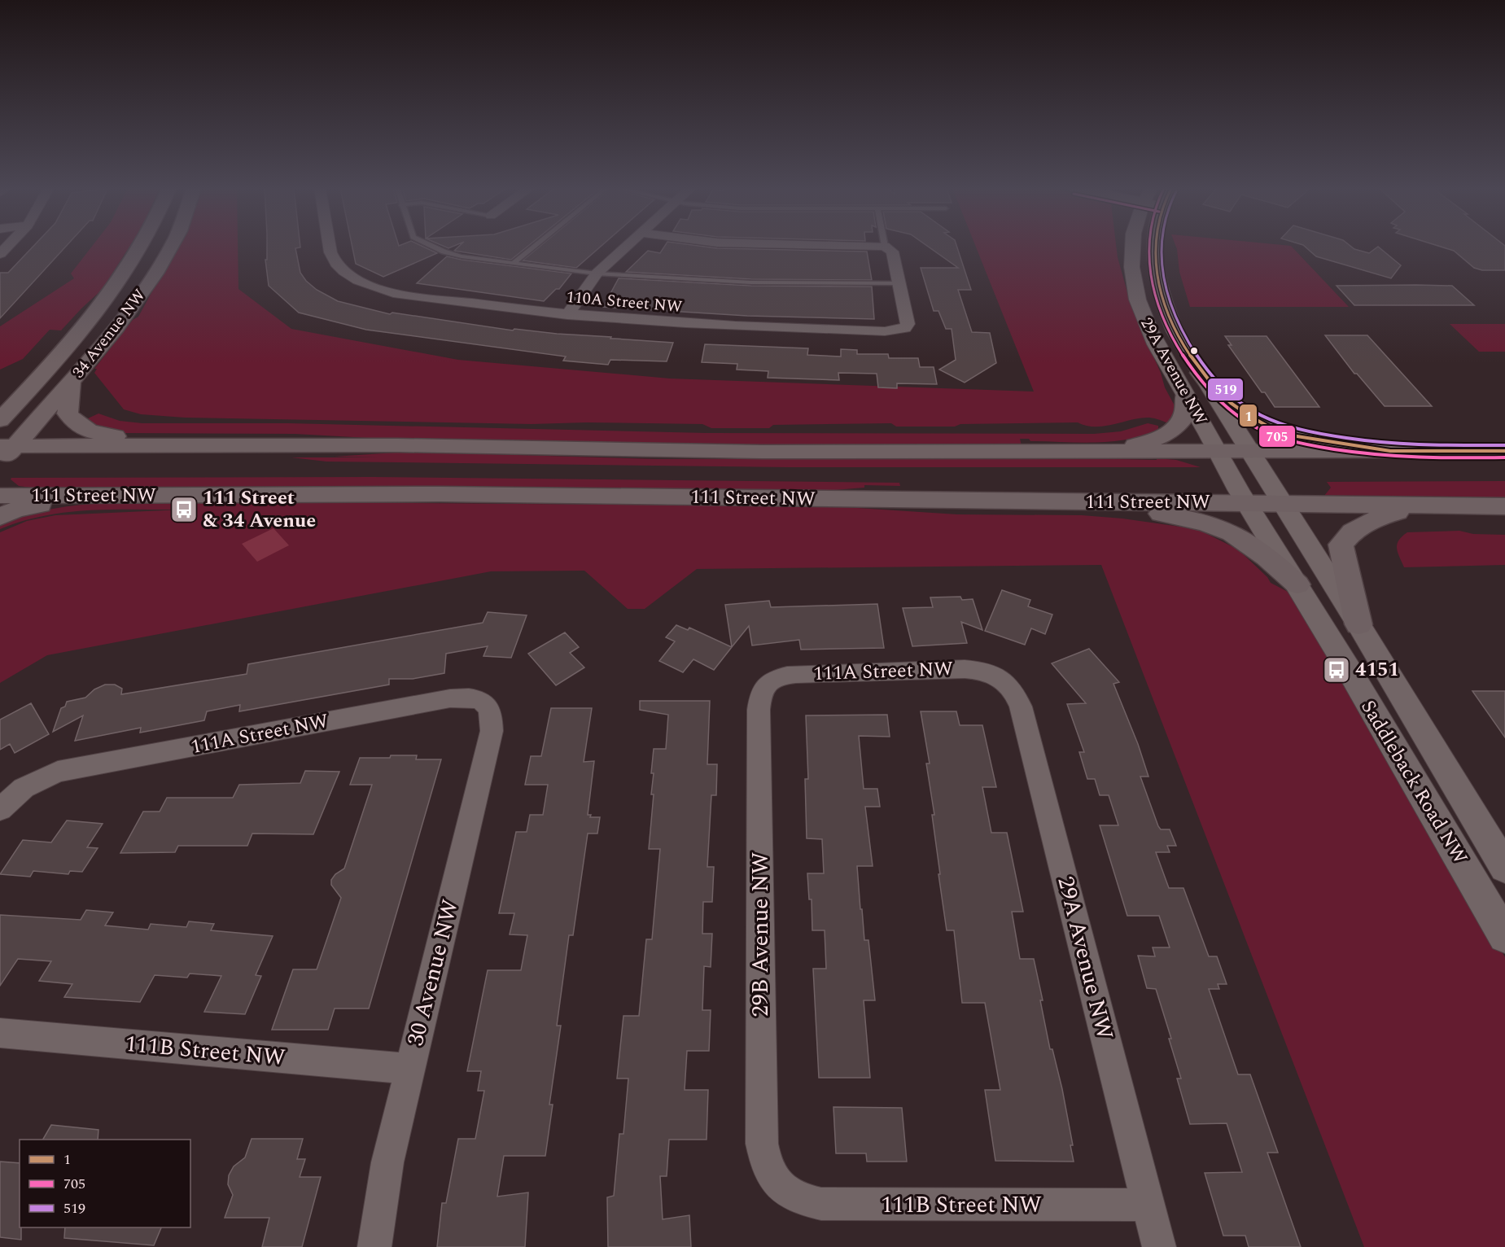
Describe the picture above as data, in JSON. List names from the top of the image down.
{
  "streets": {
    "main road": ["34 Avenue NW", "111 Street NW"],
    "street": [
      "110A Street NW",
      "29A Avenue NW",
      "111A Street NW",
      "Saddleback Road NW",
      "29B Avenue NW",
      "30 Avenue NW",
      "111B Street NW"
    ]
  },
  "crossings": [
    ["29A Avenue NW", "111 Street NW"],
    ["29A Avenue NW", "111A Street NW"],
    ["29A Avenue NW", "Saddleback Road NW"],
    ["29A Avenue NW", "111B Street NW"],
    ["111 Street NW", "Saddleback Road NW"],
    ["111A Street NW", "29B Avenue NW"],
    ["111A Street NW", "30 Avenue NW"],
    ["29B Avenue NW", "111B Street NW"],
    ["30 Avenue NW", "111B Street NW"]
  ],
  "places": {
    "bus stop": ["111 Street & 34 Avenue", "4151"]
  },
  "lines": ["transit line 1", "transit line 705", "transit line 519"],
  "legend": ["1", "705", "519"]
}
